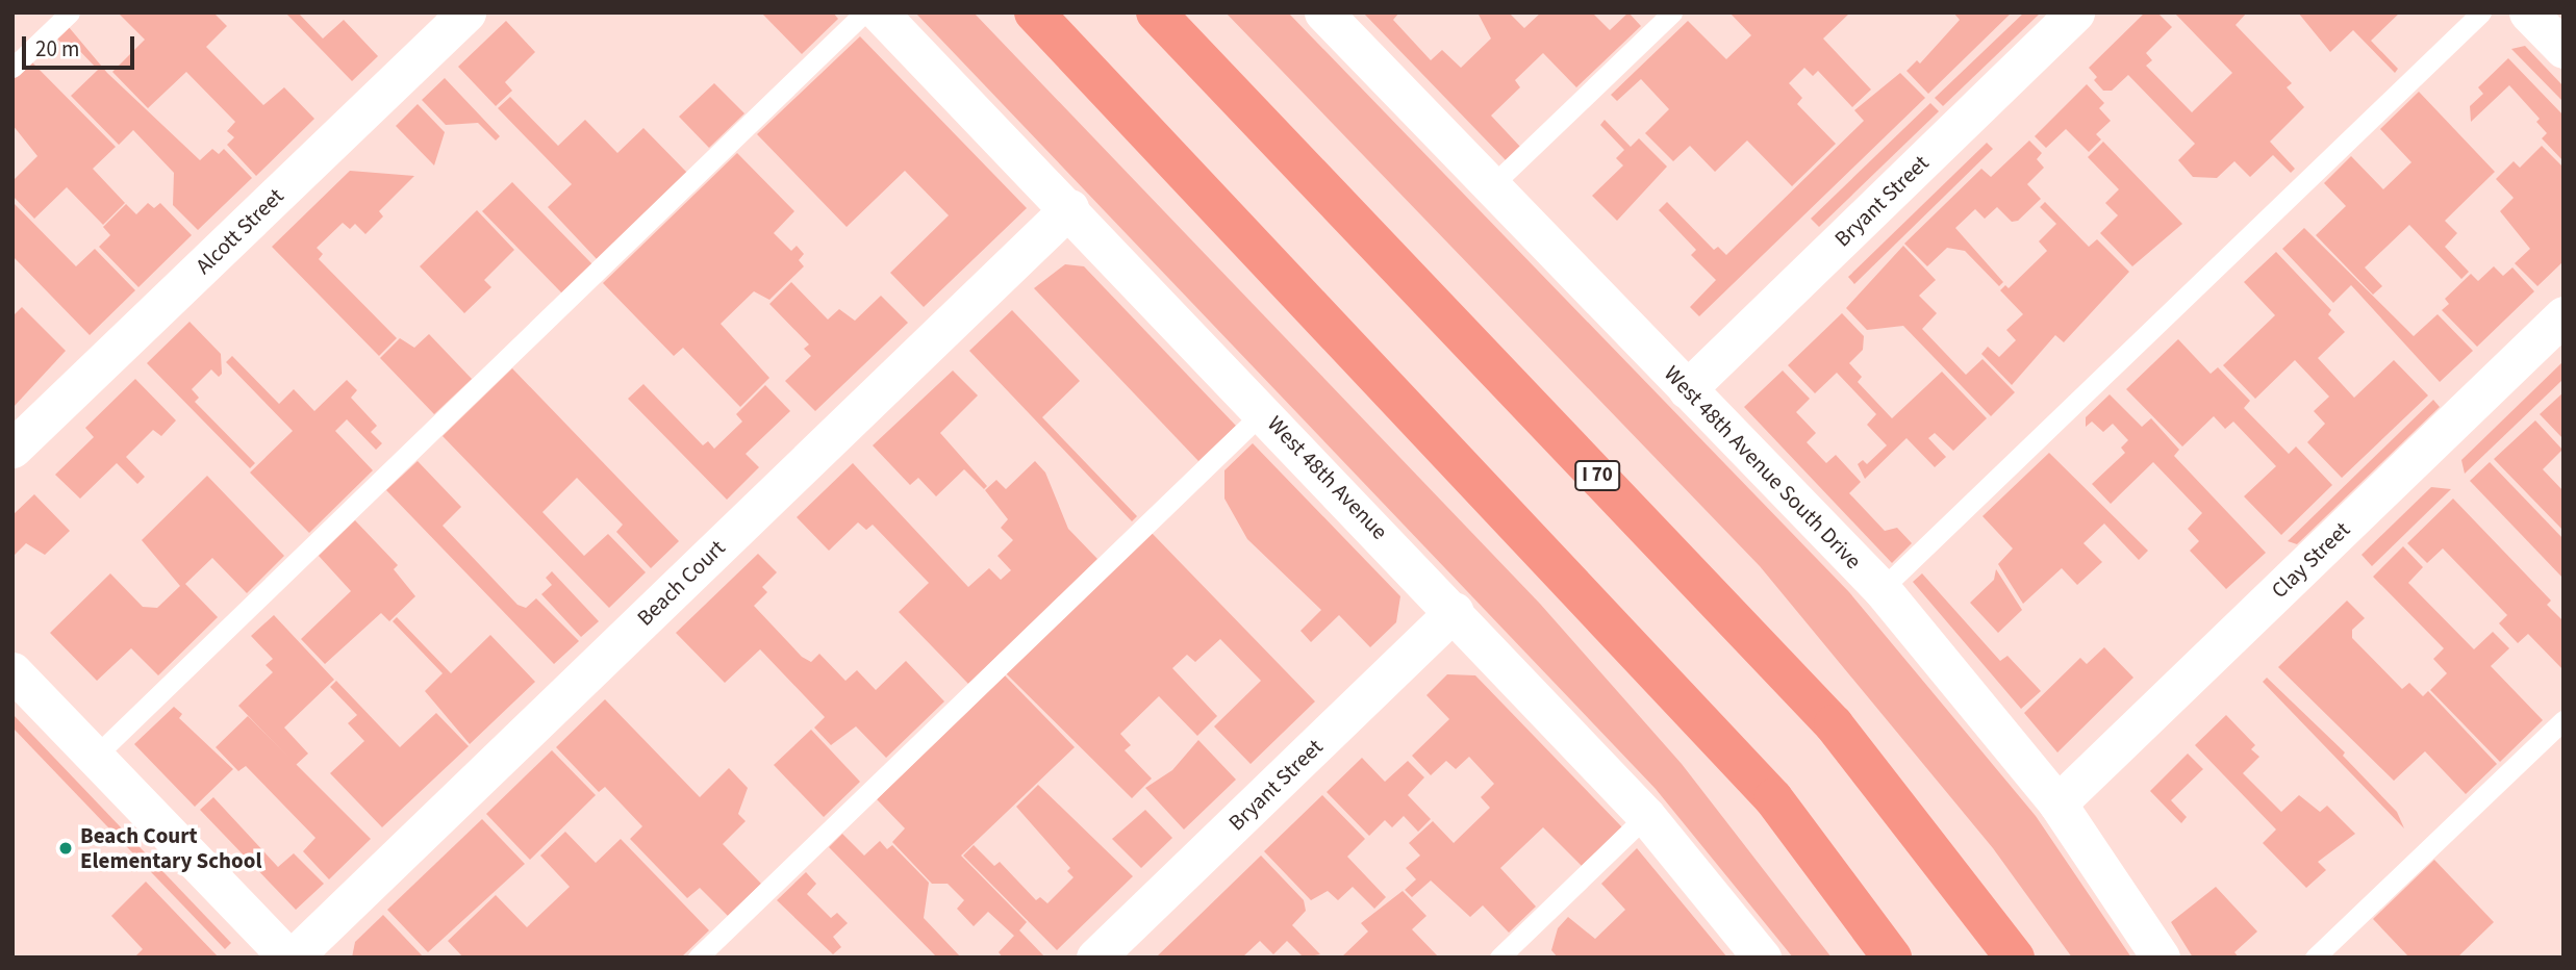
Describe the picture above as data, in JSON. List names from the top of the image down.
{
  "streets": {
    "highway": ["I 70"],
    "street": [
      "Bryant Street",
      "Alcott Street",
      "West 48th Avenue South Drive",
      "West 48th Avenue",
      "Clay Street",
      "Beach Court"
    ]
  },
  "crossings": [
    ["Bryant Street", "West 48th Avenue South Drive"],
    ["Bryant Street", "West 48th Avenue"],
    ["West 48th Avenue South Drive", "Clay Street"],
    ["West 48th Avenue", "Beach Court"]
  ],
  "places": ["Beach Court Elementary School"],
  "scale_bar": "20 m"
}
